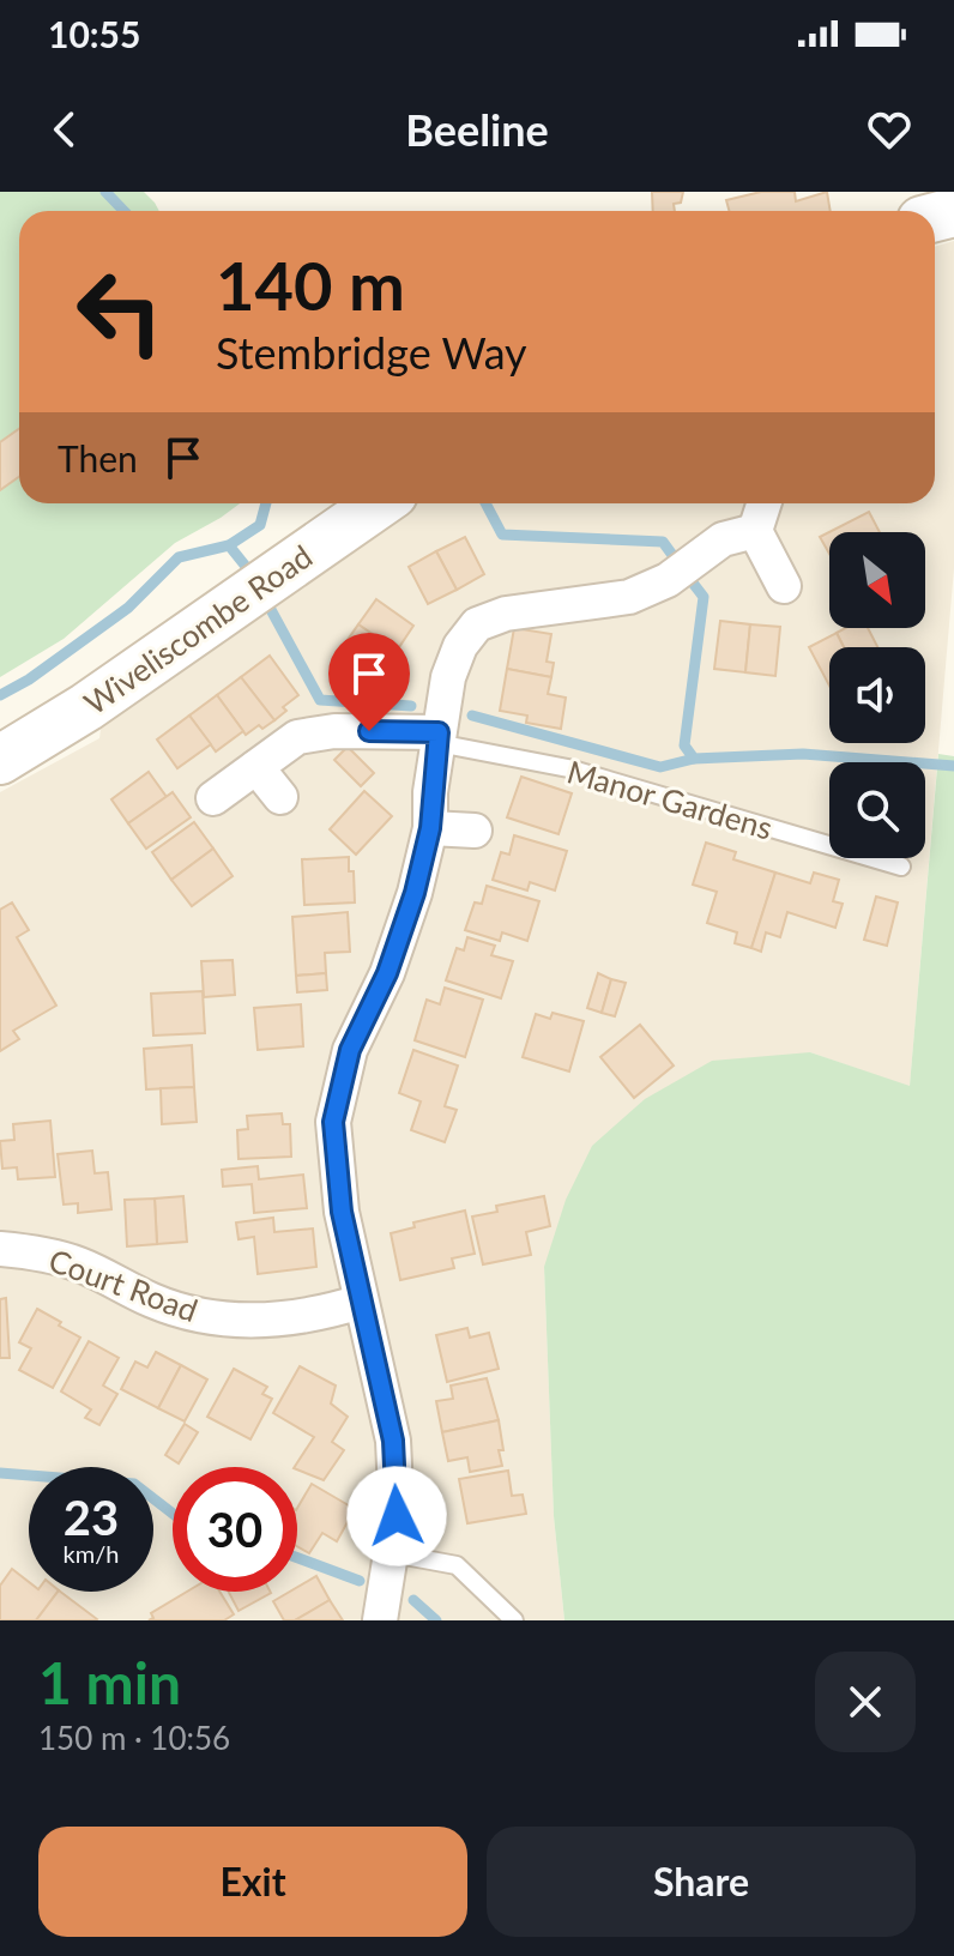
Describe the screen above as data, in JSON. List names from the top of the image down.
{
  "streets": {
    "main road": ["Wiveliscombe Road"],
    "street": ["Court Road"],
    "lane": ["Manor Gardens"]
  },
  "north": "bottom right",
  "page": {
    "status": "10:55",
    "header": "Beeline",
    "turn": ["140 m", "Stembridge Way"],
    "then": "Then",
    "speed": "23 km/h",
    "limit": "30",
    "heading": ["1 min", "150 m · 10:56"],
    "buttons": ["Exit", "Share"]
  }
}
